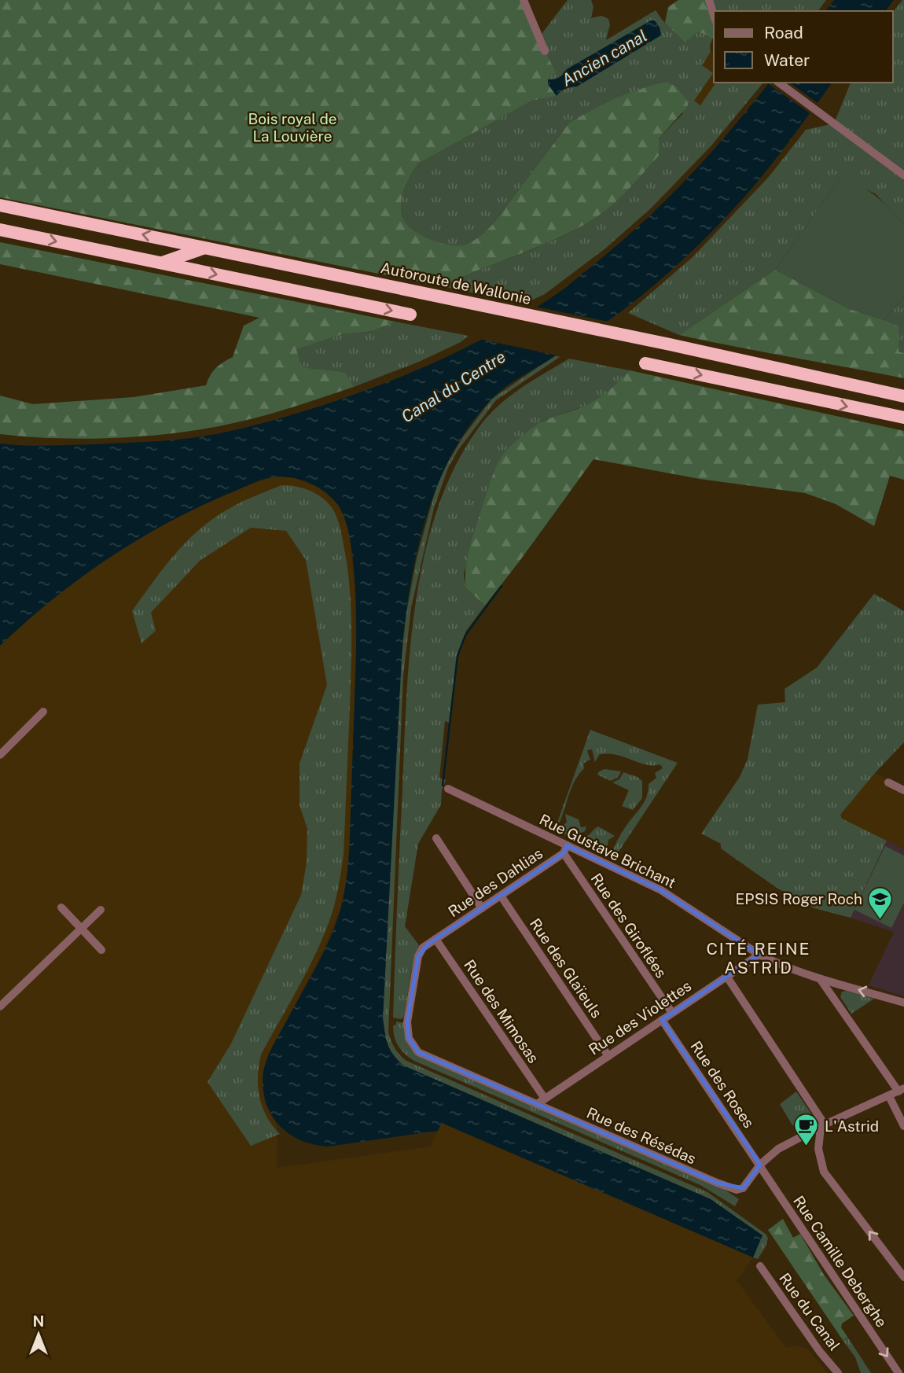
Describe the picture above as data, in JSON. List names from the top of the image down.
{
  "streets": {
    "highway": ["Autoroute de Wallonie"],
    "street": [
      "Rue Gustave Brichant",
      "Rue des Dahlias",
      "Rue des Giroflées",
      "Rue des Glaïeuls",
      "Rue des Mimosas",
      "Rue des Violettes",
      "Rue des Roses",
      "Rue des Résédas",
      "Rue Camille Deberghe",
      "Rue du Canal"
    ]
  },
  "crossings": [
    ["Rue Gustave Brichant", "Rue des Dahlias"],
    ["Rue Gustave Brichant", "Rue des Giroflées"],
    ["Rue Gustave Brichant", "Rue des Violettes"],
    ["Rue des Dahlias", "Rue des Giroflées"],
    ["Rue des Dahlias", "Rue des Glaïeuls"],
    ["Rue des Dahlias", "Rue des Mimosas"],
    ["Rue des Dahlias", "Rue des Violettes"],
    ["Rue des Dahlias", "Rue des Résédas"],
    ["Rue des Giroflées", "Rue des Violettes"],
    ["Rue des Glaïeuls", "Rue des Violettes"],
    ["Rue des Mimosas", "Rue des Violettes"],
    ["Rue des Violettes", "Rue des Roses"],
    ["Rue des Violettes", "Rue des Résédas"],
    ["Rue des Roses", "Rue des Résédas"],
    ["Rue des Roses", "Rue Camille Deberghe"],
    ["Rue des Résédas", "Rue Camille Deberghe"]
  ],
  "districts": ["CITÉ REINE ASTRID"],
  "water": ["Ancien canal", "Canal du Centre"],
  "parks": ["Bois royal de La Louvière"],
  "places": {
    "school or university": ["EPSIS Roger Roch"],
    "cafe": ["L'Astrid"]
  },
  "legend": ["Road", "Water"],
  "north": "top"
}
